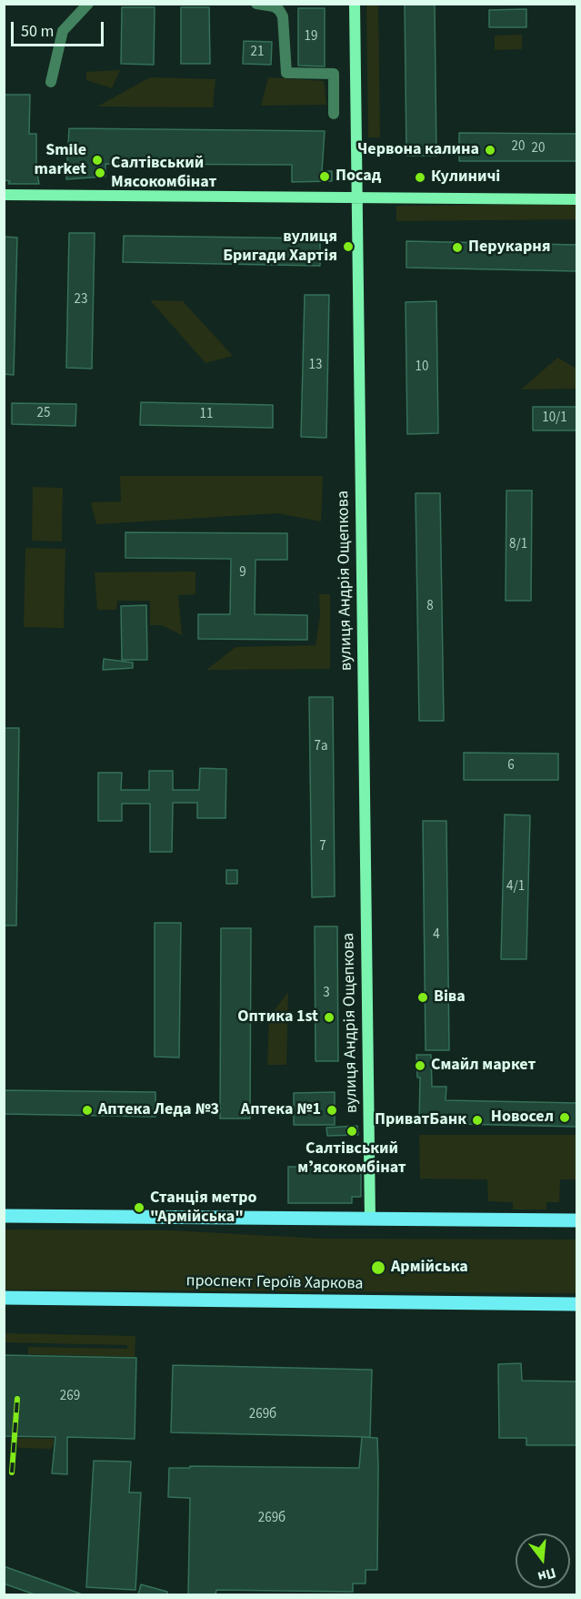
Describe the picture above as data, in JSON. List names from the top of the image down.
{
  "streets": {
    "main road": ["проспект Героїв Харкова"],
    "street": ["вулиця Андрія Ощепкова"]
  },
  "places": [
    "Червона калина",
    "Smile market",
    "Салтівський Мясокомбінат",
    "Посад",
    "Кулиничі",
    "вулиця Бригади Хартія",
    "Перукарня",
    "Віва",
    "Оптика 1st",
    "Смайл маркет",
    "Аптека Леда №3",
    "Аптека №1",
    "Новосел",
    "ПриватБанк",
    "Салтівський мʼясокомбінат",
    "Станція метро \"Армійська\"",
    "Армійська"
  ],
  "house_numbers": [
    "19",
    "21",
    "20",
    "20",
    "23",
    "13",
    "10",
    "25",
    "11",
    "10/1",
    "8/1",
    "9",
    "8",
    "7а",
    "6",
    "7",
    "4/1",
    "4",
    "3",
    "269",
    "269б",
    "269б"
  ],
  "scale_bar": "50 m",
  "north": "bottom"
}
